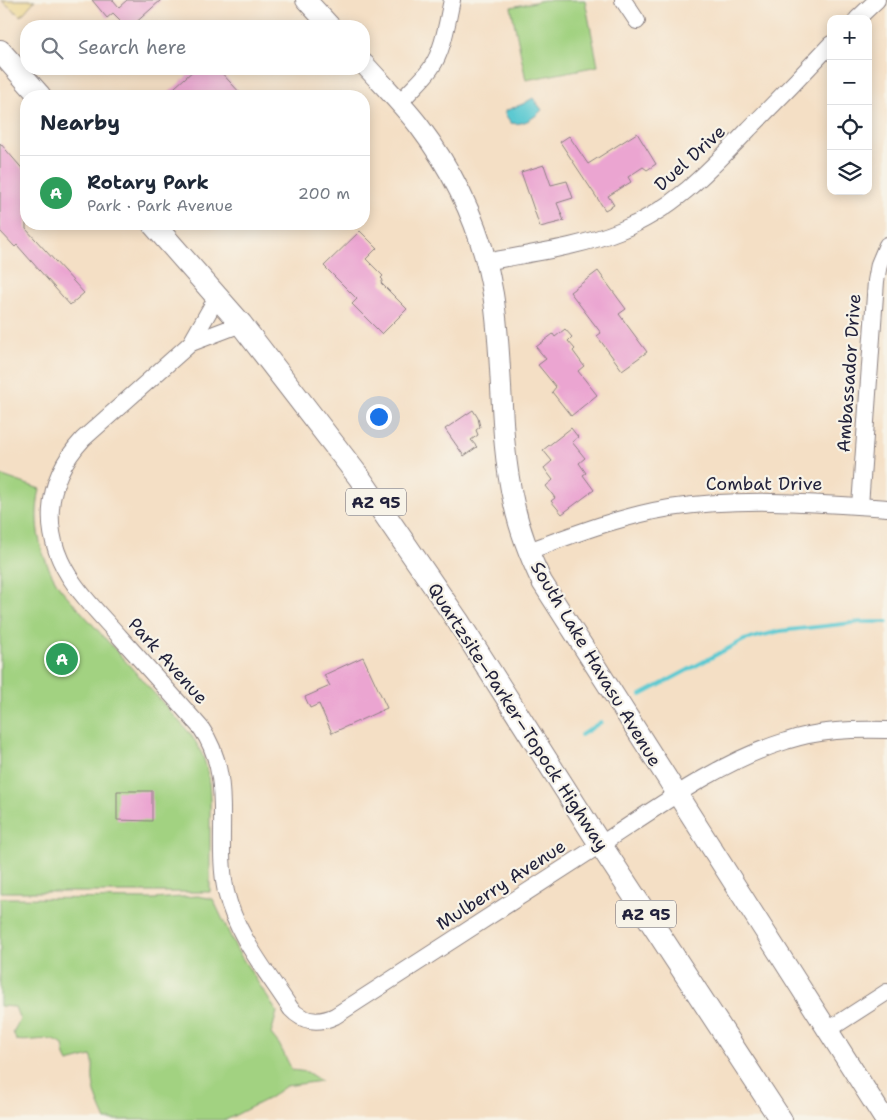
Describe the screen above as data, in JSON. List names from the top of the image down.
{
  "streets": {
    "highway": ["AZ 95", "Quartzsite–Parker–Topock Highway"],
    "main road": ["South Lake Havasu Avenue"],
    "street": [
      "Duel Drive",
      "Ambassador Drive",
      "Combat Drive",
      "Park Avenue",
      "Mulberry Avenue"
    ]
  },
  "crossings": [
    ["Duel Drive", "South Lake Havasu Avenue"],
    ["Ambassador Drive", "Combat Drive"],
    ["Combat Drive", "South Lake Havasu Avenue"],
    ["AZ 95", "Park Avenue"],
    ["AZ 95", "Quartzsite–Parker–Topock Highway"],
    ["Park Avenue", "Quartzsite–Parker–Topock Highway"],
    ["Park Avenue", "Mulberry Avenue"],
    ["South Lake Havasu Avenue", "Mulberry Avenue"],
    ["Quartzsite–Parker–Topock Highway", "Mulberry Avenue"]
  ],
  "page": {
    "map_buttons": ["+", "−"],
    "search": "Search here",
    "heading": "Nearby",
    "list": [
      {
        "mark": "A",
        "name": "Rotary Park",
        "note": "Park · Park Avenue",
        "value": "200 m"
      }
    ],
    "pins": "A"
  }
}
